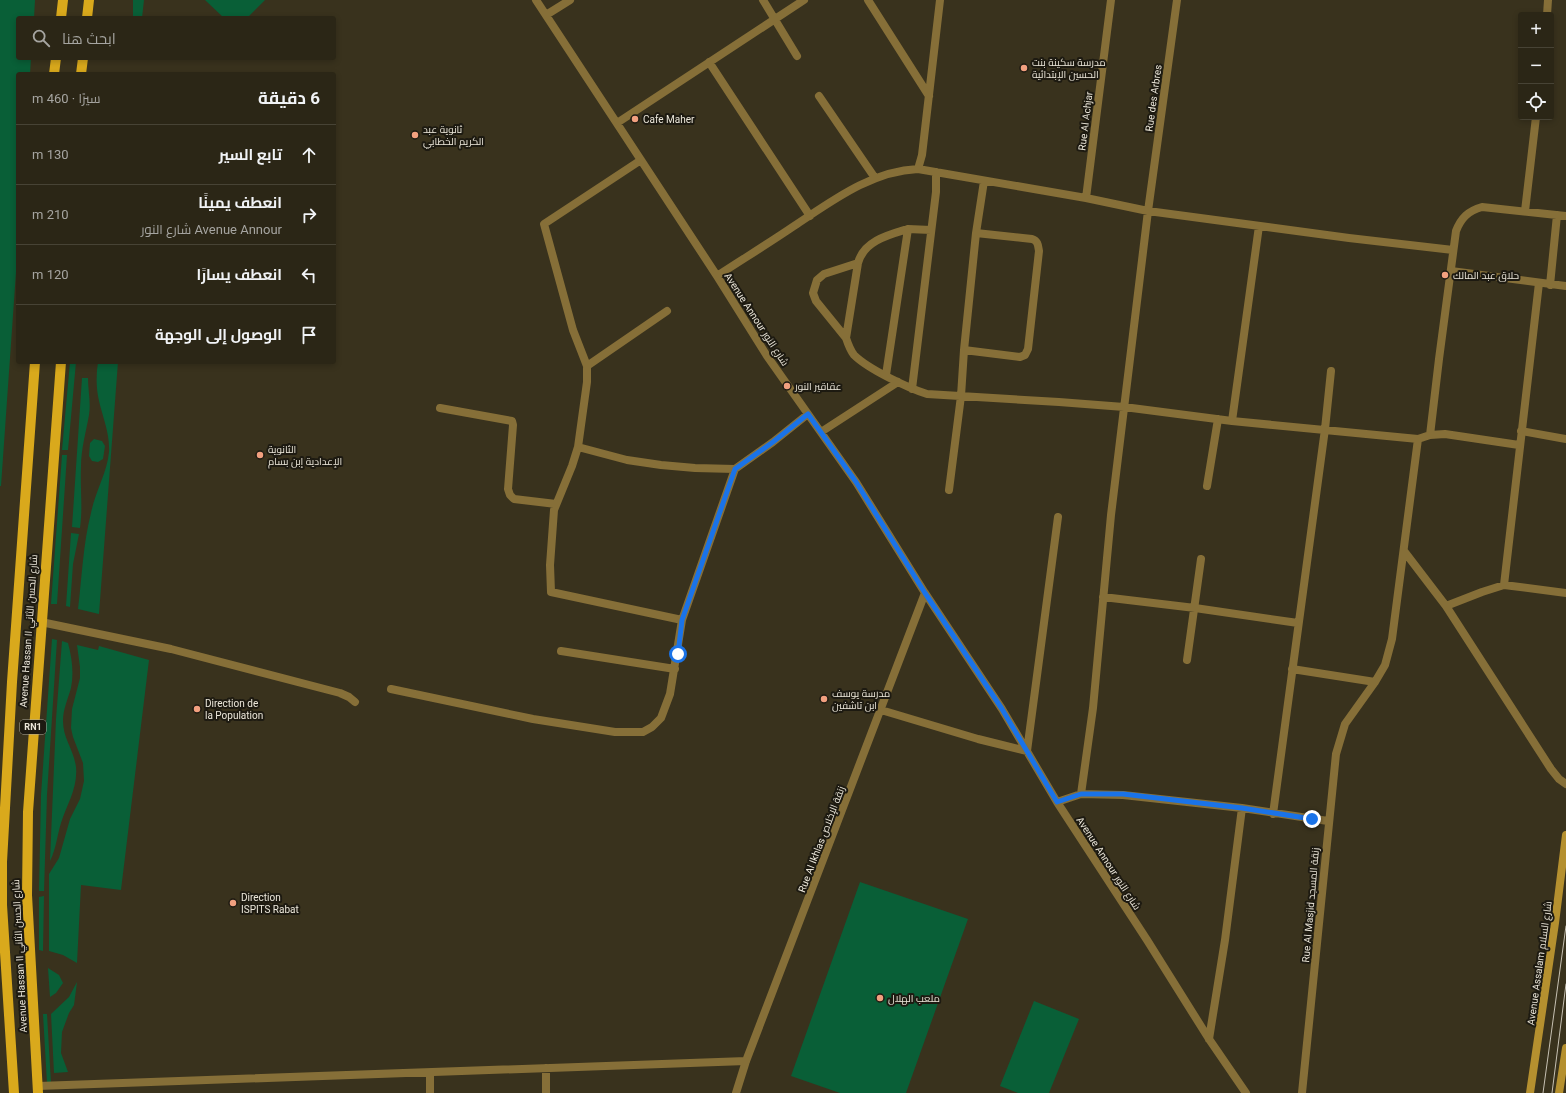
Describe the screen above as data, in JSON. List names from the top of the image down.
{
  "streets": {
    "main road": ["Avenue Hassan II شارع الحسن الثاني", "RN1", "Avenue Assalam شارع السلام"],
    "street": [
      "Rue des Arbres",
      "Rue Al Achjar",
      "Avenue Annour شارع النور",
      "Rue Al Ikhlas زنقة الإخلاص",
      "Rue Al Masjid زنقة المسجد"
    ]
  },
  "crossings": [
    ["Avenue Annour شارع النور", "Rue Al Ikhlas زنقة الإخلاص"]
  ],
  "places": [
    "مدرسة سكينة بنت الحسين الإبتدائية",
    "Cafe Maher",
    "ثانوية عبد الكريم الخطابي",
    "حلاق عبد المالك",
    "عقاقير النور",
    "الثانوية الإعدادية إبن بسام",
    "مدرسة يوسف ابن تاشفين",
    "Direction de la Population",
    "Direction ISPITS Rabat",
    "ملعب الهلال"
  ],
  "page": {
    "map_buttons": ["+", "−"],
    "search": "ابحث هنا",
    "heading": ["6 دقيقة", "سيرًا · 460 m"],
    "list": [
      ["تابع السير", "130 m"],
      ["انعطف يمينًا", "Avenue Annour شارع النور", "210 m"],
      ["انعطف يسارًا", "120 m"],
      "الوصول إلى الوجهة"
    ]
  }
}
